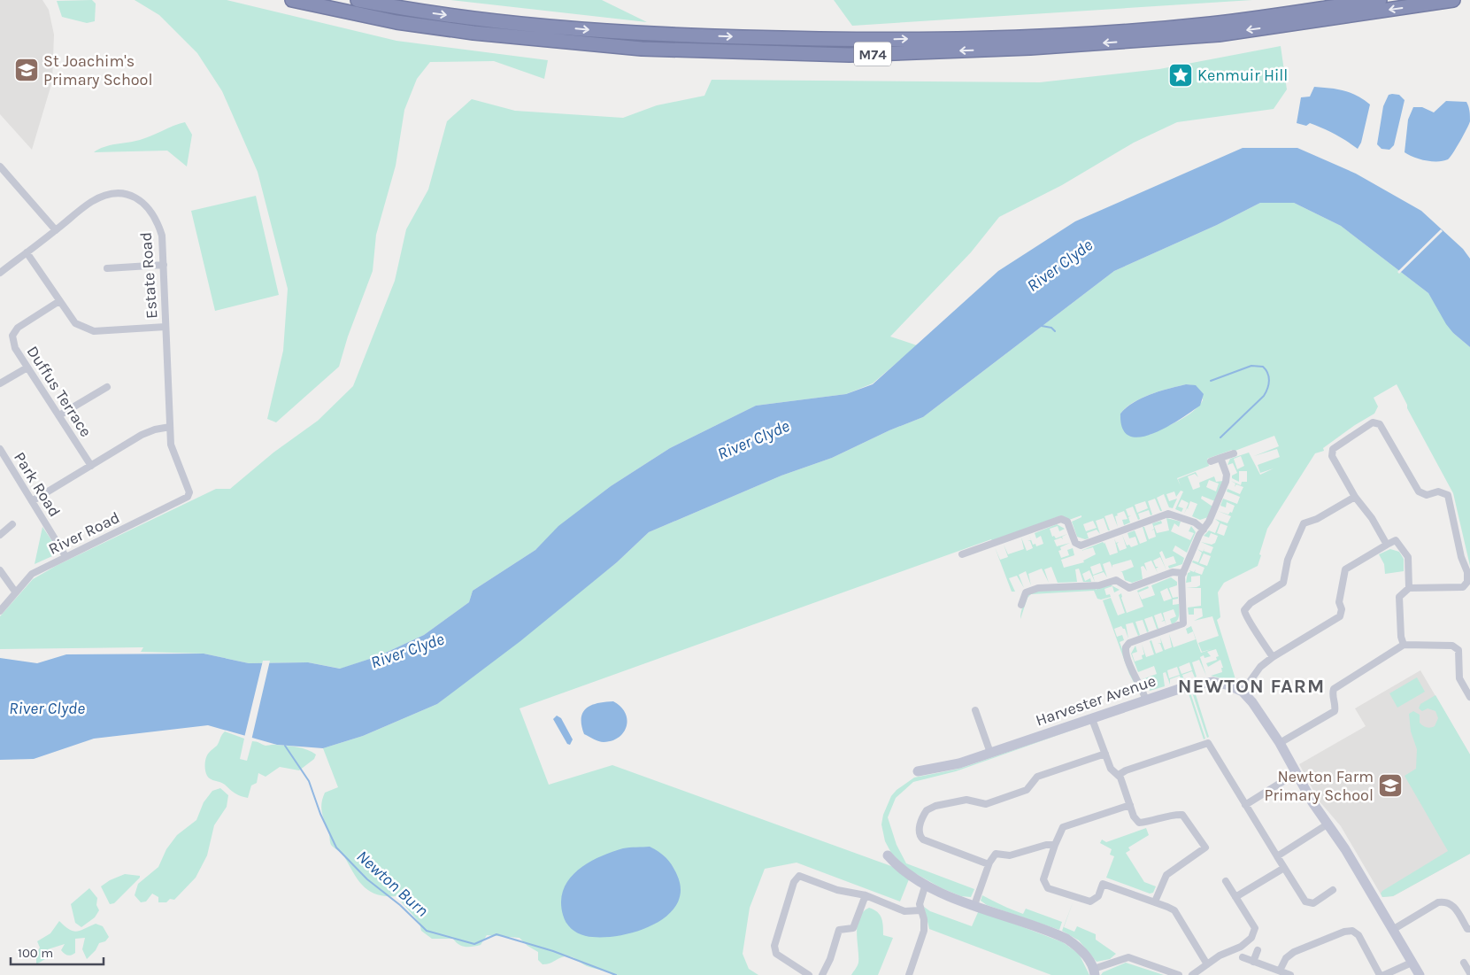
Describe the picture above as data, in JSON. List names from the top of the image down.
{
  "streets": {
    "highway": ["M74"],
    "street": [
      "Estate Road",
      "Duffus Terrace",
      "Park Road",
      "River Road",
      "Harvester Avenue"
    ]
  },
  "crossings": [
    ["Estate Road", "Duffus Terrace"],
    ["Estate Road", "River Road"],
    ["Park Road", "River Road"]
  ],
  "districts": ["NEWTON FARM"],
  "water": ["River Clyde", "Newton Burn"],
  "places": {
    "school or university": ["St Joachim's Primary School", "Newton Farm Primary School"],
    "place": ["Kenmuir Hill"]
  },
  "scale_bar": "100 m"
}
